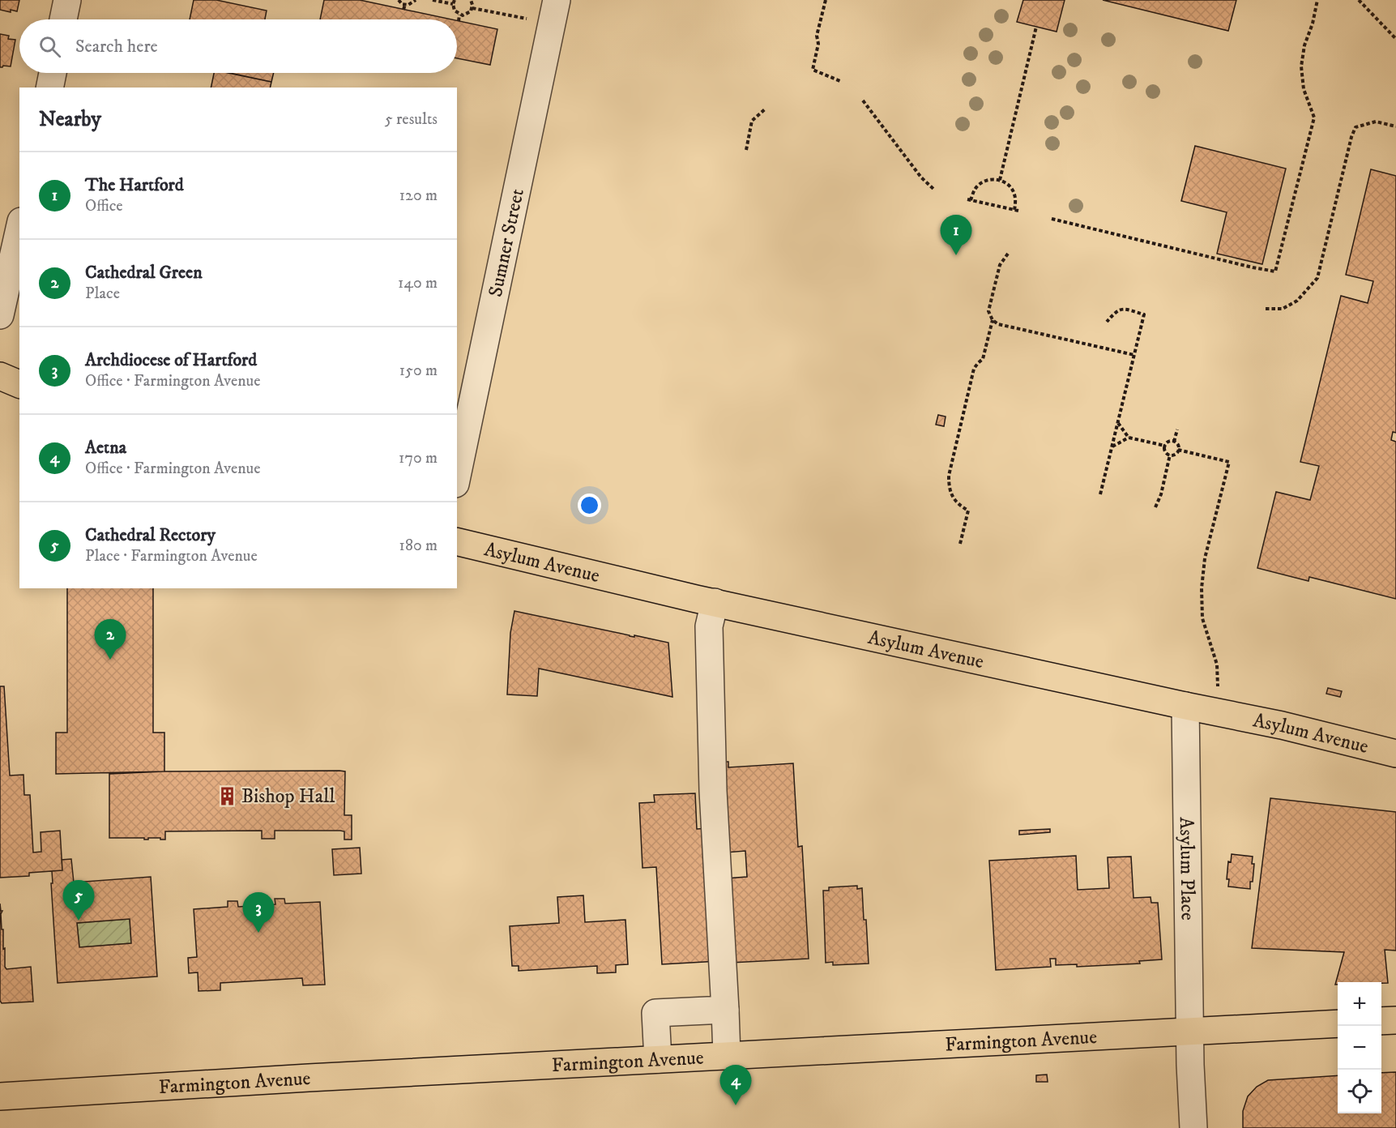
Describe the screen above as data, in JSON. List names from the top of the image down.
{
  "streets": {
    "main road": ["Asylum Avenue", "Farmington Avenue"],
    "street": ["Sumner Street", "Asylum Place"]
  },
  "crossings": [
    ["Asylum Avenue", "Asylum Place"],
    ["Asylum Place", "Farmington Avenue"]
  ],
  "places": {
    "building": ["Bishop Hall"]
  },
  "page": {
    "search": "Search here",
    "heading": ["Nearby", "5 results"],
    "list": [
      {
        "mark": "1",
        "name": "The Hartford",
        "note": "Office",
        "value": "120 m"
      },
      {
        "mark": "2",
        "name": "Cathedral Green",
        "note": "Place",
        "value": "140 m"
      },
      {
        "mark": "3",
        "name": "Archdiocese of Hartford",
        "note": "Office · Farmington Avenue",
        "value": "150 m"
      },
      {
        "mark": "4",
        "name": "Aetna",
        "note": "Office · Farmington Avenue",
        "value": "170 m"
      },
      {
        "mark": "5",
        "name": "Cathedral Rectory",
        "note": "Place · Farmington Avenue",
        "value": "180 m"
      }
    ],
    "pins": [
      "1",
      "2",
      "5",
      "3",
      "4"
    ],
    "map_buttons": ["+", "−"]
  }
}
